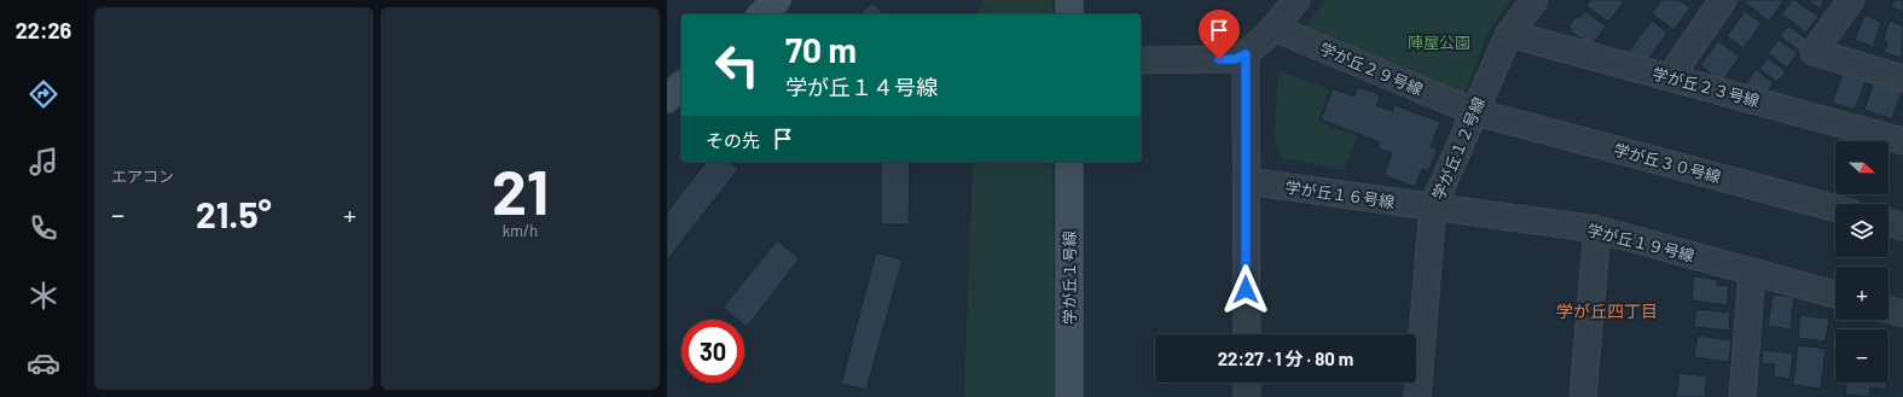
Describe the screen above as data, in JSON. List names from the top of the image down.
{
  "streets": {
    "street": [
      "学が丘２９号線",
      "学が丘２３号線",
      "学が丘１２号線",
      "学が丘３０号線",
      "学が丘１６号線",
      "学が丘１９号線",
      "学が丘１号線"
    ]
  },
  "crossings": [
    ["学が丘２３号線", "学が丘１２号線"],
    ["学が丘１２号線", "学が丘１６号線"],
    ["学が丘１２号線", "学が丘１９号線"],
    ["学が丘１６号線", "学が丘１９号線"]
  ],
  "districts": ["学が丘四丁目"],
  "parks": ["陣屋公園"],
  "north": "right",
  "page": {
    "tabs": "22:26",
    "tile": [
      "エアコン",
      ["21", "km/h"]
    ],
    "turn": ["70 m", "学が丘１４号線"],
    "then": "その先",
    "map_buttons": ["+", "−"],
    "heat": ["−", "21.5°", "+"],
    "limit": "30",
    "trip": "22:27 · 1 分 · 80 m"
  }
}
